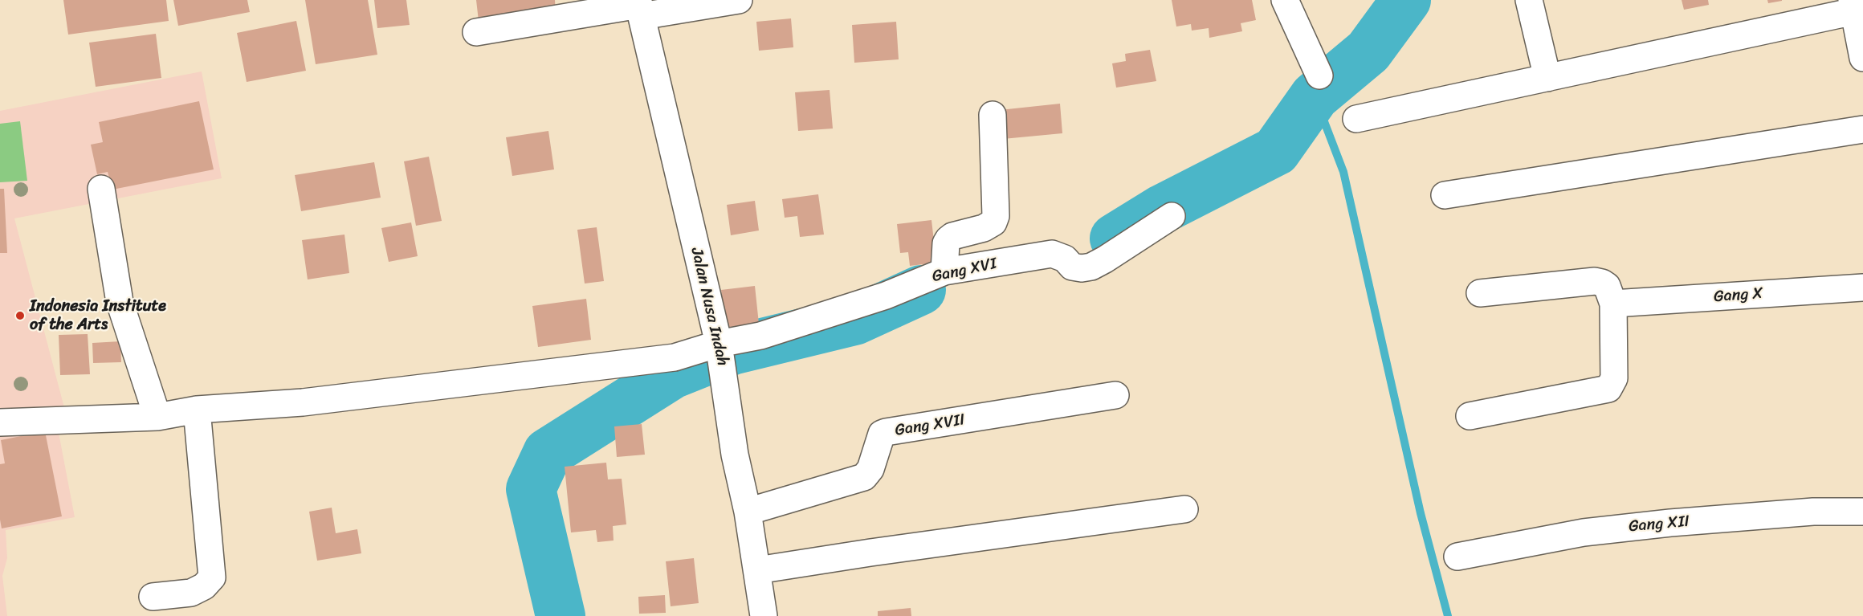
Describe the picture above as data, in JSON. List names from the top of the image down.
{
  "streets": {
    "street": [
      "Gang XVI",
      "Gang X",
      "Jalan Nusa Indah",
      "Gang XVII",
      "Gang XII"
    ]
  },
  "crossings": [
    ["Gang XVI", "Jalan Nusa Indah"],
    ["Jalan Nusa Indah", "Gang XVII"]
  ],
  "places": ["Indonesia Institute of the Arts"]
}
